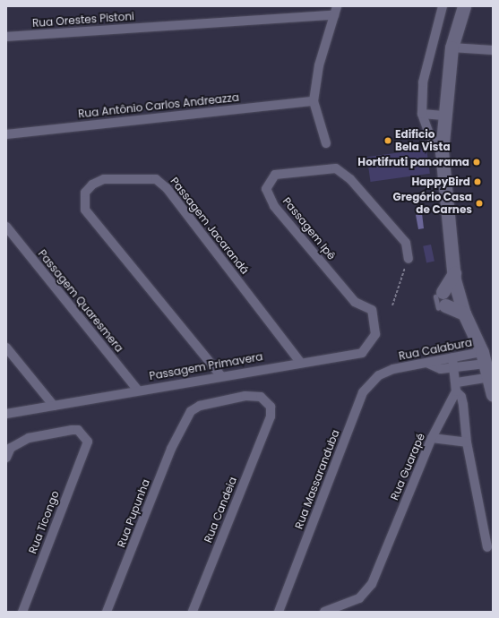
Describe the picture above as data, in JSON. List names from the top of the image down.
{
  "streets": {
    "street": [
      "Rua Orestes Pistoni",
      "Rua Antônio Carlos Andreazza",
      "Passagem Jacarandá",
      "Passagem Ipê",
      "Passagem Quaresmera",
      "Rua Calabura",
      "Passagem Primavera",
      "Rua Guarapé",
      "Rua Massaranduba",
      "Rua Candeia",
      "Rua Pupunha",
      "Rua Ticongo"
    ]
  },
  "crossings": [
    ["Passagem Jacarandá", "Passagem Primavera"],
    ["Passagem Ipê", "Passagem Primavera"],
    ["Passagem Quaresmera", "Passagem Primavera"],
    ["Rua Calabura", "Rua Guarapé"],
    ["Rua Calabura", "Rua Massaranduba"],
    ["Rua Candeia", "Rua Pupunha"]
  ],
  "places": [
    "Edificio Bela Vista",
    "Hortifruti panorama",
    "HappyBird",
    "Gregório Casa de Carnes"
  ]
}
